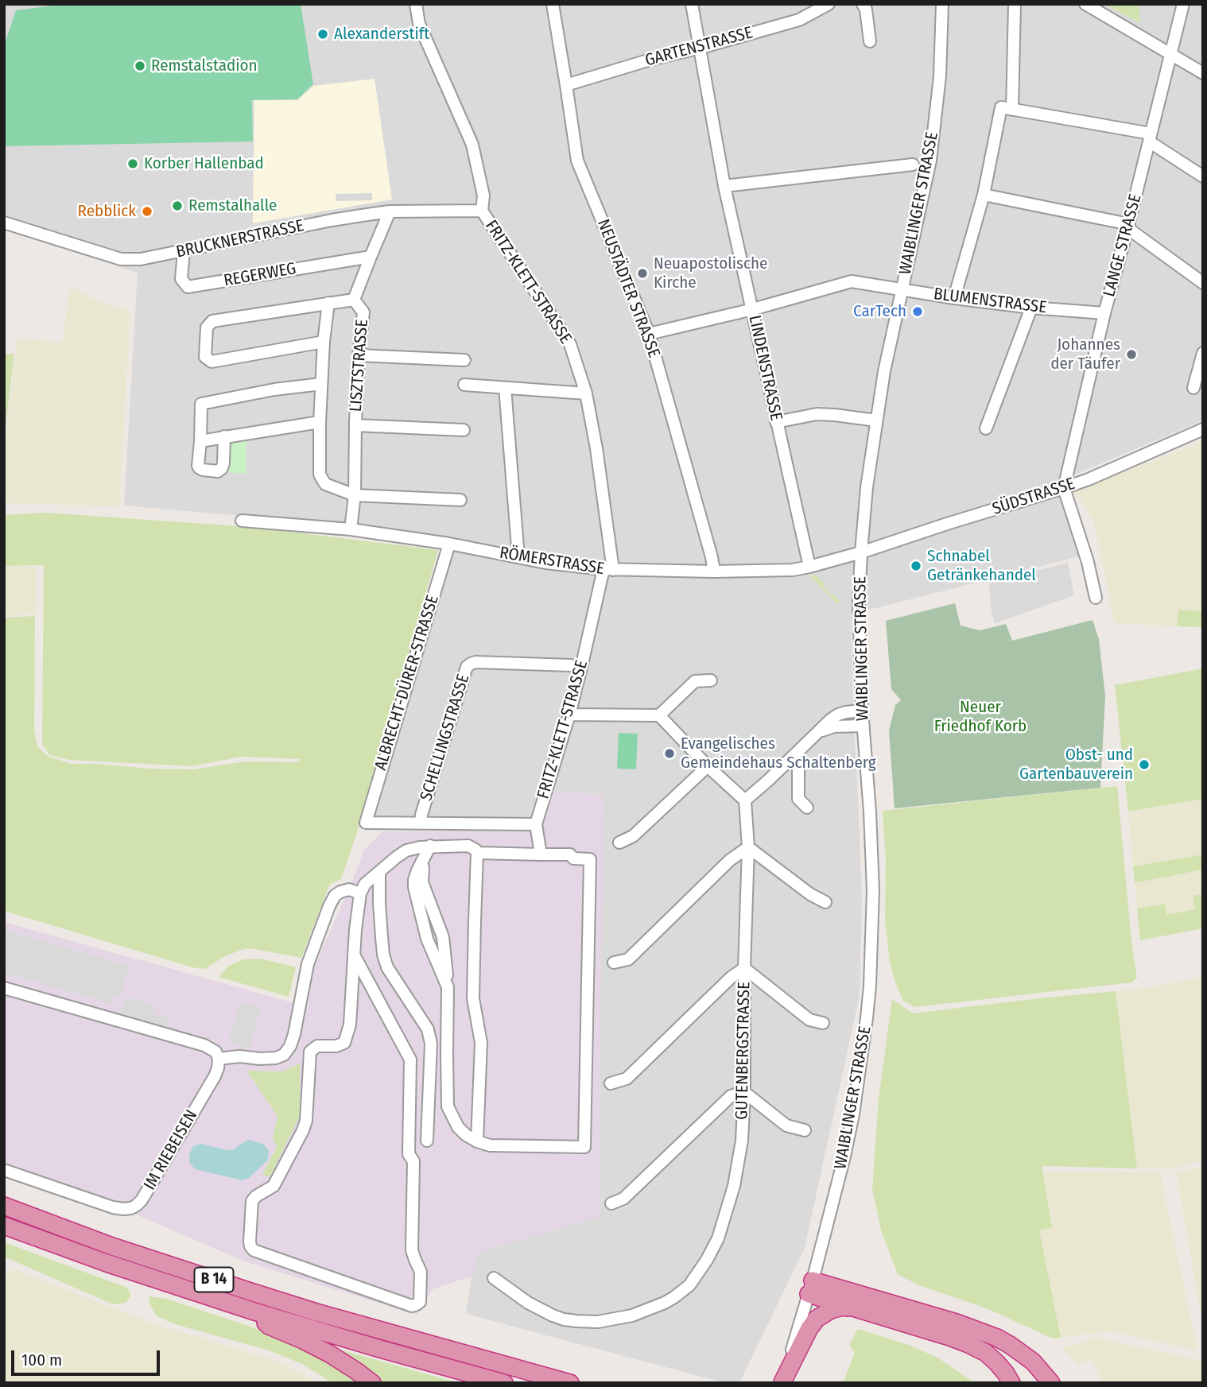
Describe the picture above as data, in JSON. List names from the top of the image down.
{
  "streets": {
    "highway": ["B 14"],
    "street": [
      "GARTENSTRASSE",
      "WAIBLINGER STRASSE",
      "BRUCKNERSTRASSE",
      "LANGE STRASSE",
      "REGERWEG",
      "FRITZ-KLETT-STRASSE",
      "NEUSTÄDTER STRASSE",
      "BLUMENSTRASSE",
      "LISZTSTRASSE",
      "LINDENSTRASSE",
      "SÜDSTRASSE",
      "RÖMERSTRASSE",
      "ALBRECHT-DÜRER-STRASSE",
      "SCHELLINGSTRASSE",
      "GUTENBERGSTRASSE",
      "IM RIEBEISEN"
    ]
  },
  "crossings": [
    ["GARTENSTRASSE", "NEUSTÄDTER STRASSE"],
    ["GARTENSTRASSE", "LINDENSTRASSE"],
    ["WAIBLINGER STRASSE", "BLUMENSTRASSE"],
    ["WAIBLINGER STRASSE", "SÜDSTRASSE"],
    ["WAIBLINGER STRASSE", "RÖMERSTRASSE"],
    ["BRUCKNERSTRASSE", "REGERWEG"],
    ["BRUCKNERSTRASSE", "FRITZ-KLETT-STRASSE"],
    ["BRUCKNERSTRASSE", "LISZTSTRASSE"],
    ["LANGE STRASSE", "BLUMENSTRASSE"],
    ["LANGE STRASSE", "SÜDSTRASSE"],
    ["REGERWEG", "LISZTSTRASSE"],
    ["FRITZ-KLETT-STRASSE", "RÖMERSTRASSE"],
    ["FRITZ-KLETT-STRASSE", "SCHELLINGSTRASSE"],
    ["NEUSTÄDTER STRASSE", "BLUMENSTRASSE"],
    ["NEUSTÄDTER STRASSE", "RÖMERSTRASSE"],
    ["BLUMENSTRASSE", "LINDENSTRASSE"],
    ["LISZTSTRASSE", "RÖMERSTRASSE"],
    ["LINDENSTRASSE", "RÖMERSTRASSE"],
    ["SÜDSTRASSE", "RÖMERSTRASSE"],
    ["RÖMERSTRASSE", "ALBRECHT-DÜRER-STRASSE"],
    ["ALBRECHT-DÜRER-STRASSE", "SCHELLINGSTRASSE"]
  ],
  "parks": ["Neuer Friedhof Korb"],
  "places": [
    "Alexanderstift",
    "Remstalstadion",
    "Korber Hallenbad",
    "Remstalhalle",
    "Rebblick",
    "Neuapostolische Kirche",
    "CarTech",
    "Johannes der Täufer",
    "Schnabel Getränkehandel",
    "Evangelisches Gemeindehaus Schaltenberg",
    "Obst- und Gartenbauverein"
  ],
  "scale_bar": "100 m"
}
